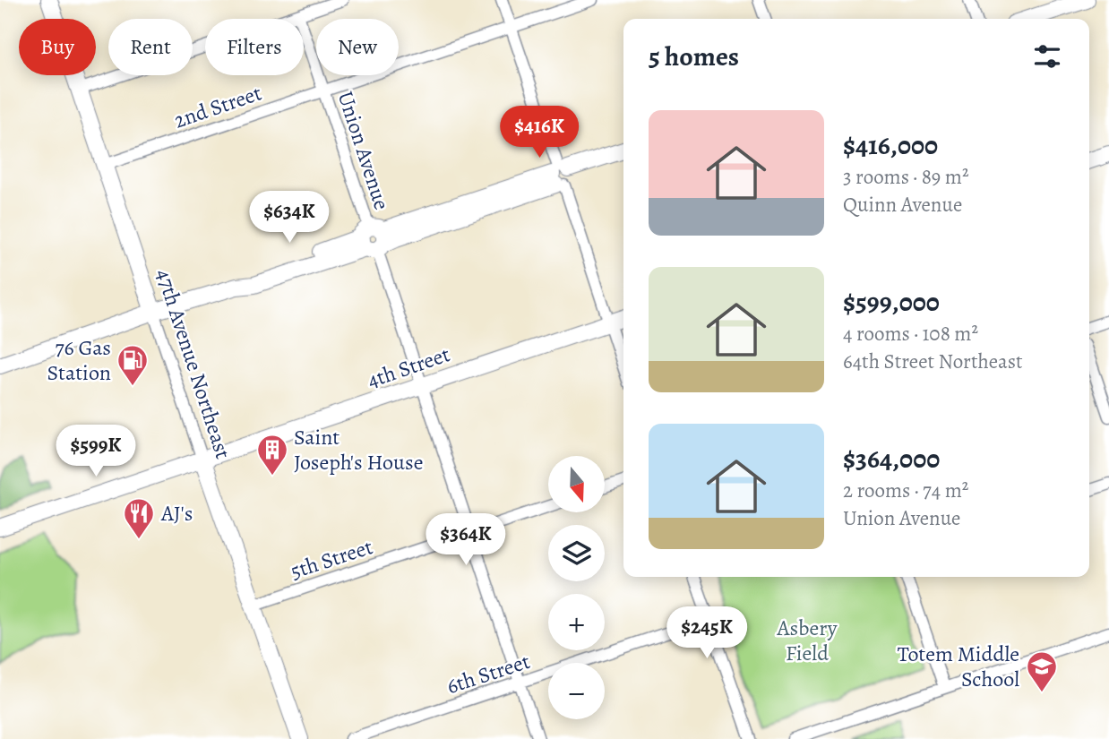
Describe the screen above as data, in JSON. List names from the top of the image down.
{
  "streets": {
    "street": [
      "2nd Street",
      "Union Avenue",
      "47th Avenue Northeast",
      "4th Street",
      "5th Street",
      "6th Street"
    ]
  },
  "crossings": [
    ["2nd Street", "Union Avenue"],
    ["2nd Street", "47th Avenue Northeast"],
    ["Union Avenue", "4th Street"],
    ["Union Avenue", "5th Street"],
    ["Union Avenue", "6th Street"],
    ["47th Avenue Northeast", "4th Street"],
    ["47th Avenue Northeast", "5th Street"]
  ],
  "parks": ["Asbery Field"],
  "places": {
    "fuel station": ["76 Gas Station"],
    "building": ["Saint Joseph's House"],
    "restaurant": ["AJ's"],
    "school or university": ["Totem Middle School"]
  },
  "north": "bottom",
  "page": {
    "chip": [
      "Buy",
      "Rent",
      "Filters",
      "New"
    ],
    "heading": "5 homes",
    "list": [
      {
        "name": "$416,000",
        "note": "3 rooms · 89 m² · Quinn Avenue"
      },
      {
        "name": "$599,000",
        "note": "4 rooms · 108 m² · 64th Street Northeast"
      },
      {
        "name": "$364,000",
        "note": "2 rooms · 74 m² · Union Avenue"
      }
    ],
    "price": [
      "$416K",
      "$634K",
      "$599K",
      "$364K",
      "$245K"
    ],
    "map_buttons": ["+", "−"]
  }
}
